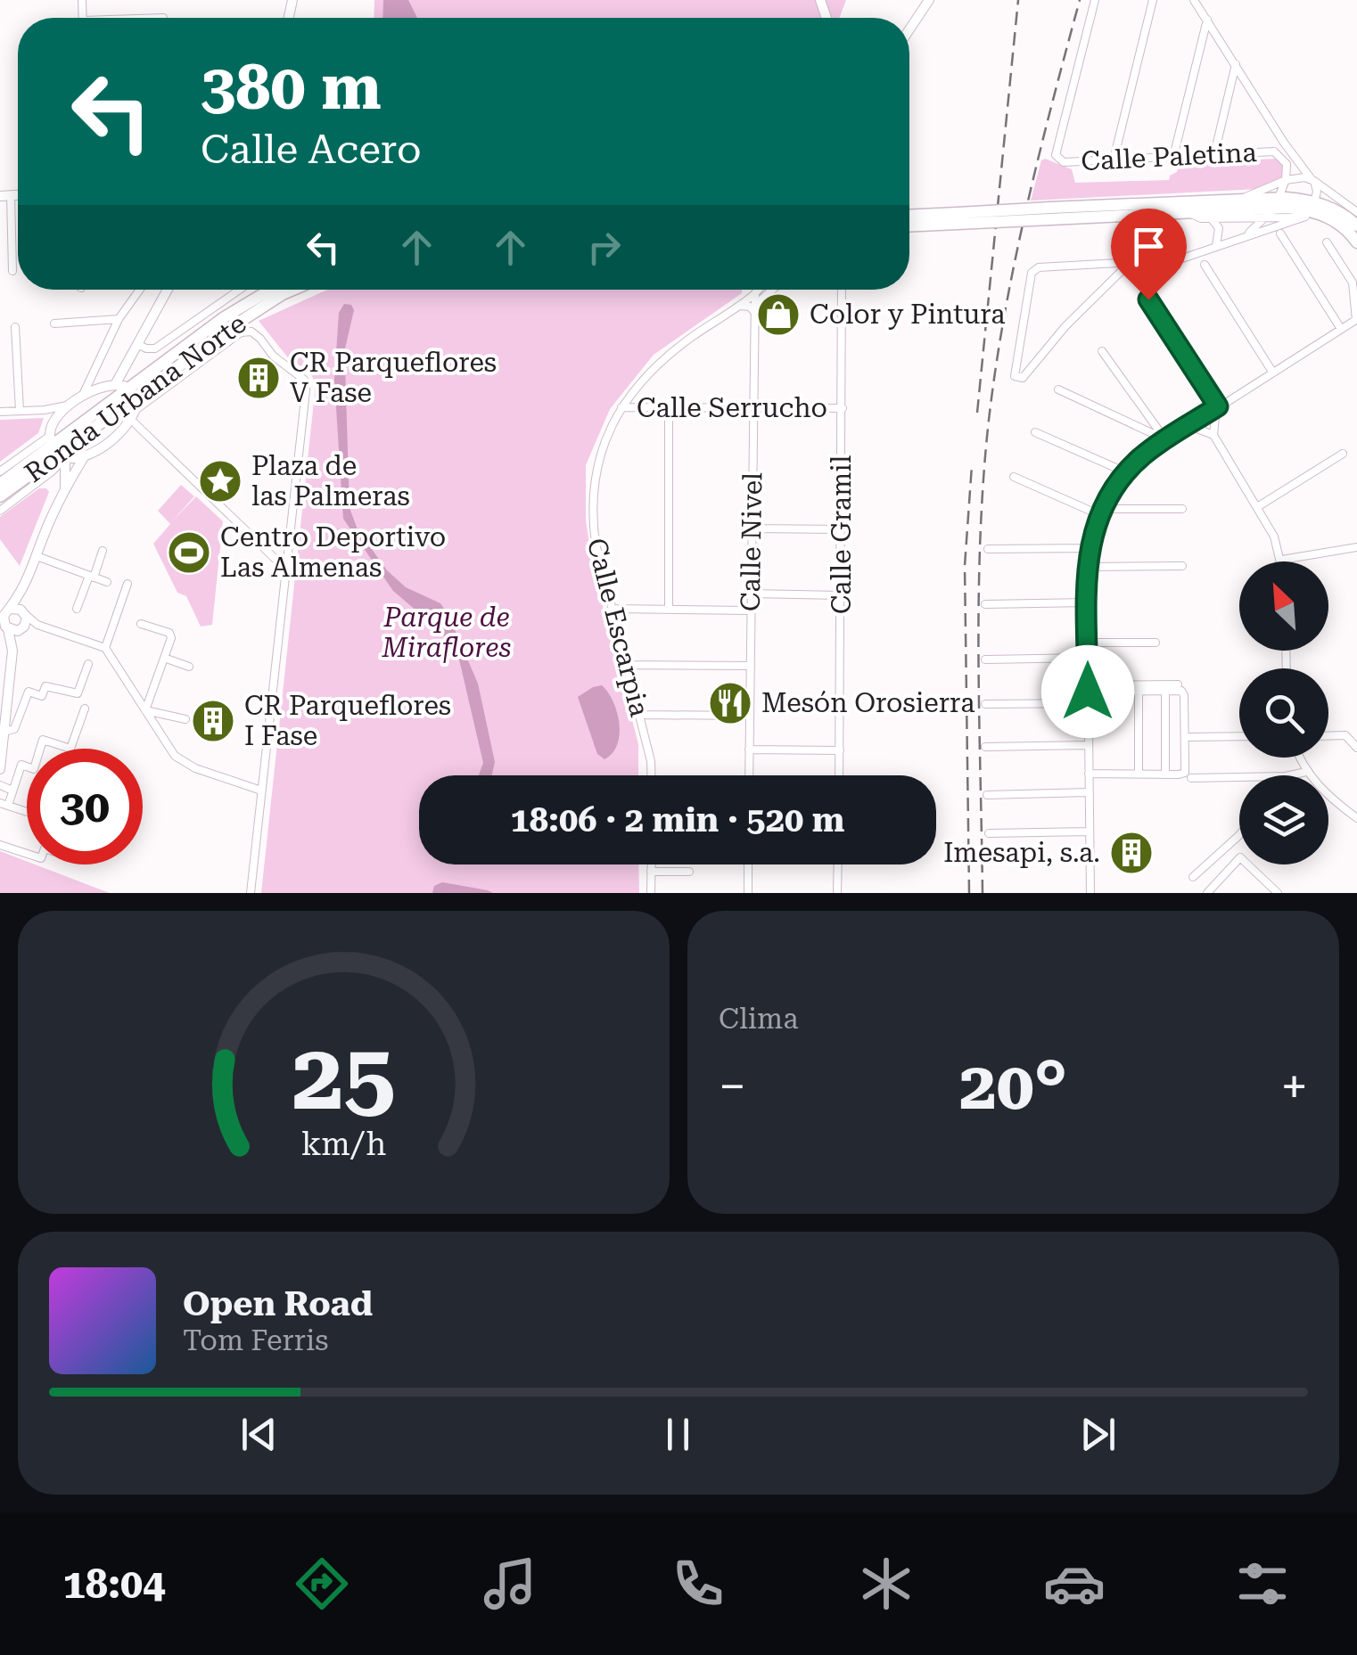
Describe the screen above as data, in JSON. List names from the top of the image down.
{
  "streets": {
    "main road": ["Ronda Urbana Norte"],
    "street": [
      "Calle Paletina",
      "Calle Serrucho",
      "Calle Gramil",
      "Calle Nivel",
      "Calle Escarpia"
    ]
  },
  "crossings": [
    ["Calle Serrucho", "Calle Gramil"],
    ["Calle Serrucho", "Calle Nivel"],
    ["Calle Serrucho", "Calle Escarpia"],
    ["Calle Nivel", "Calle Escarpia"]
  ],
  "parks": ["Parque de Miraflores"],
  "places": {
    "shop": ["Color y Pintura"],
    "building": ["CR Parqueflores V Fase", "CR Parqueflores I Fase", "Imesapi, s.a."],
    "place": ["Plaza de las Palmeras"],
    "sports": ["Centro Deportivo Las Almenas"],
    "restaurant": ["Mesón Orosierra"]
  },
  "north": "top left",
  "page": {
    "turn": ["380 m", "Calle Acero"],
    "limit": "30",
    "trip": "18:06 · 2 min · 520 m",
    "tile": "Clima",
    "heat": ["−", "20°", "+"],
    "song": ["Open Road", "Tom Ferris"],
    "tabs": "18:04",
    "gauge": ["25", "km/h"]
  }
}
